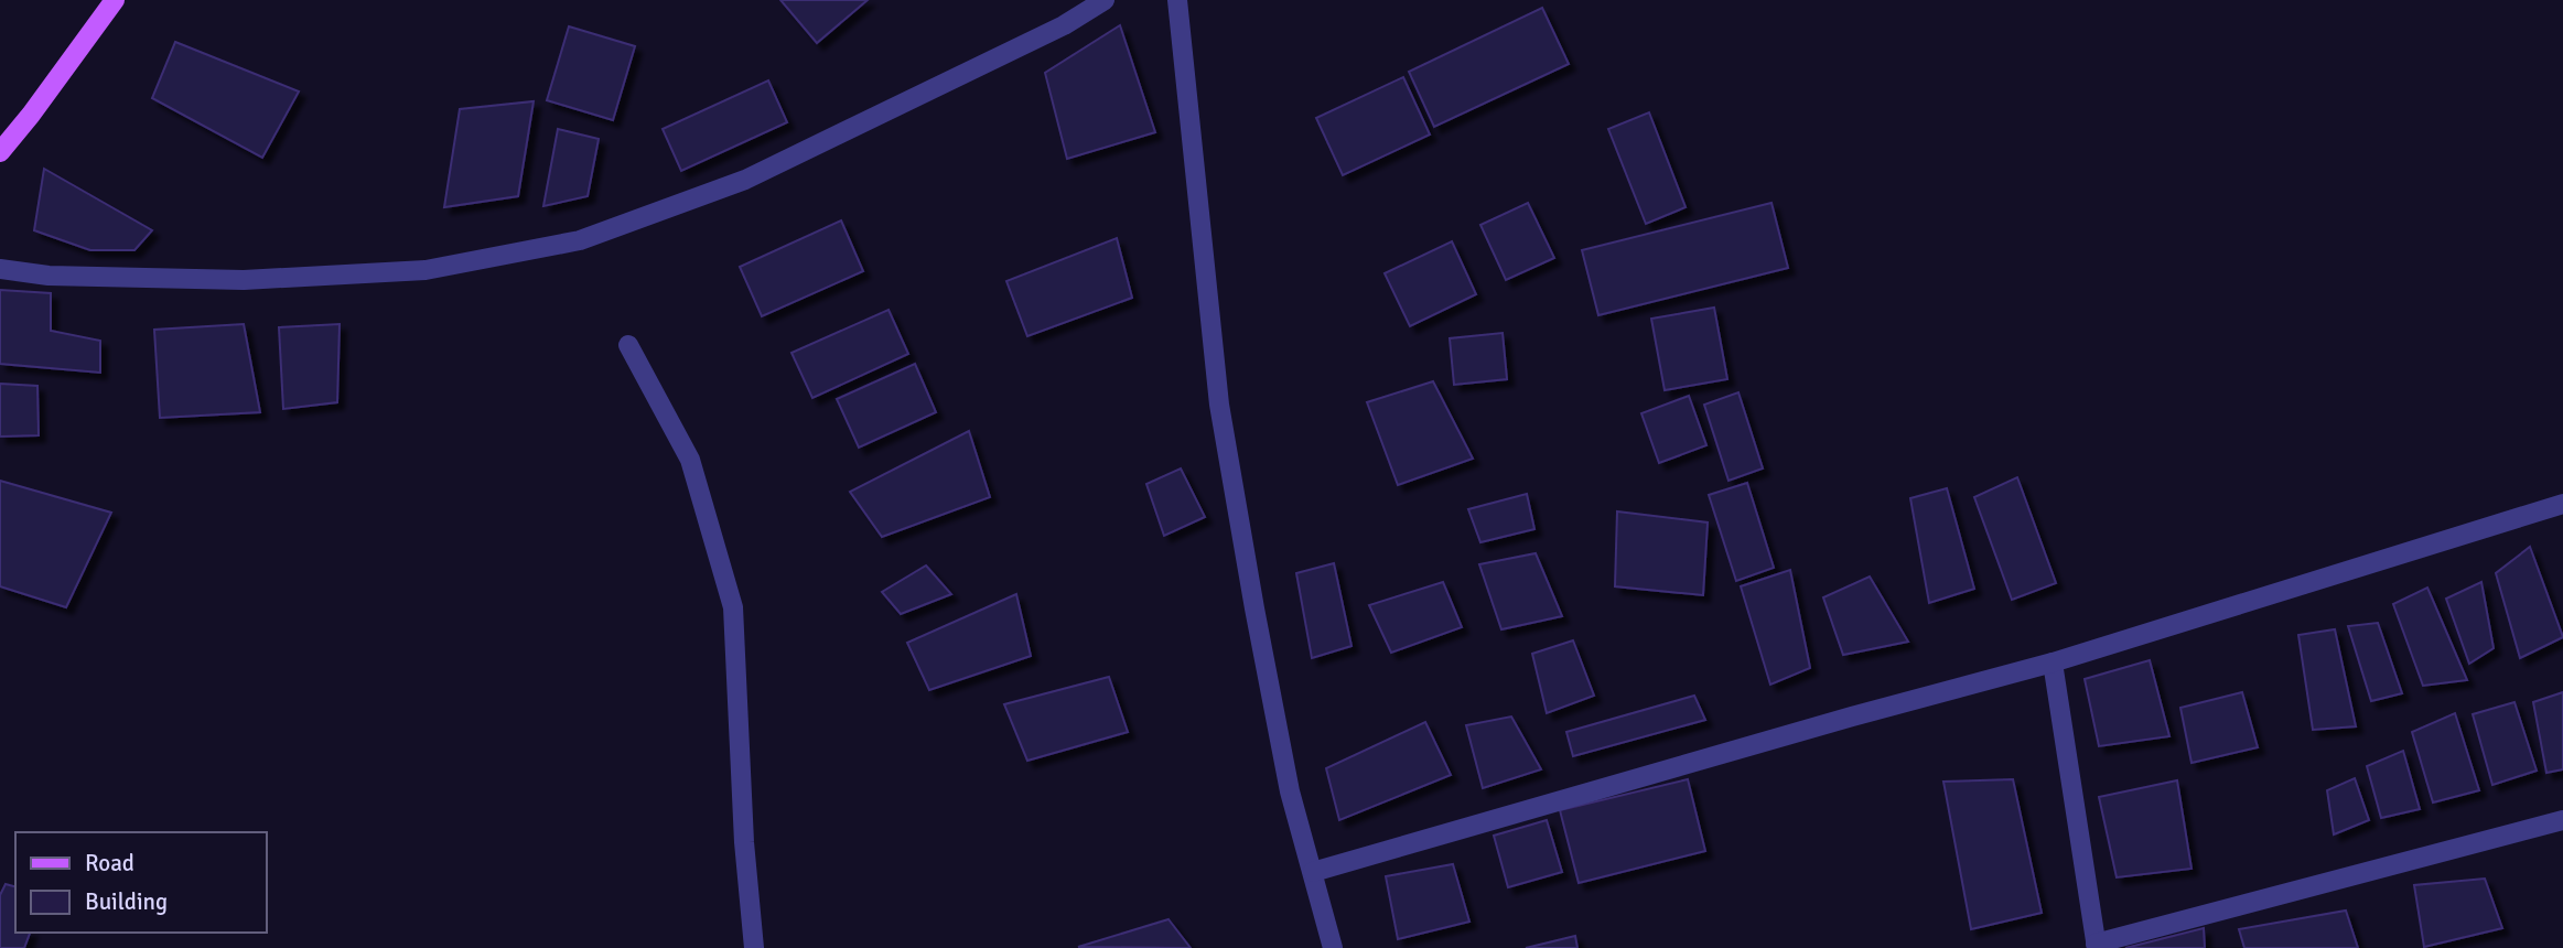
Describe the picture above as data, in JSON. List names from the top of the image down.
{
  "legend": ["Road", "Building"]
}
